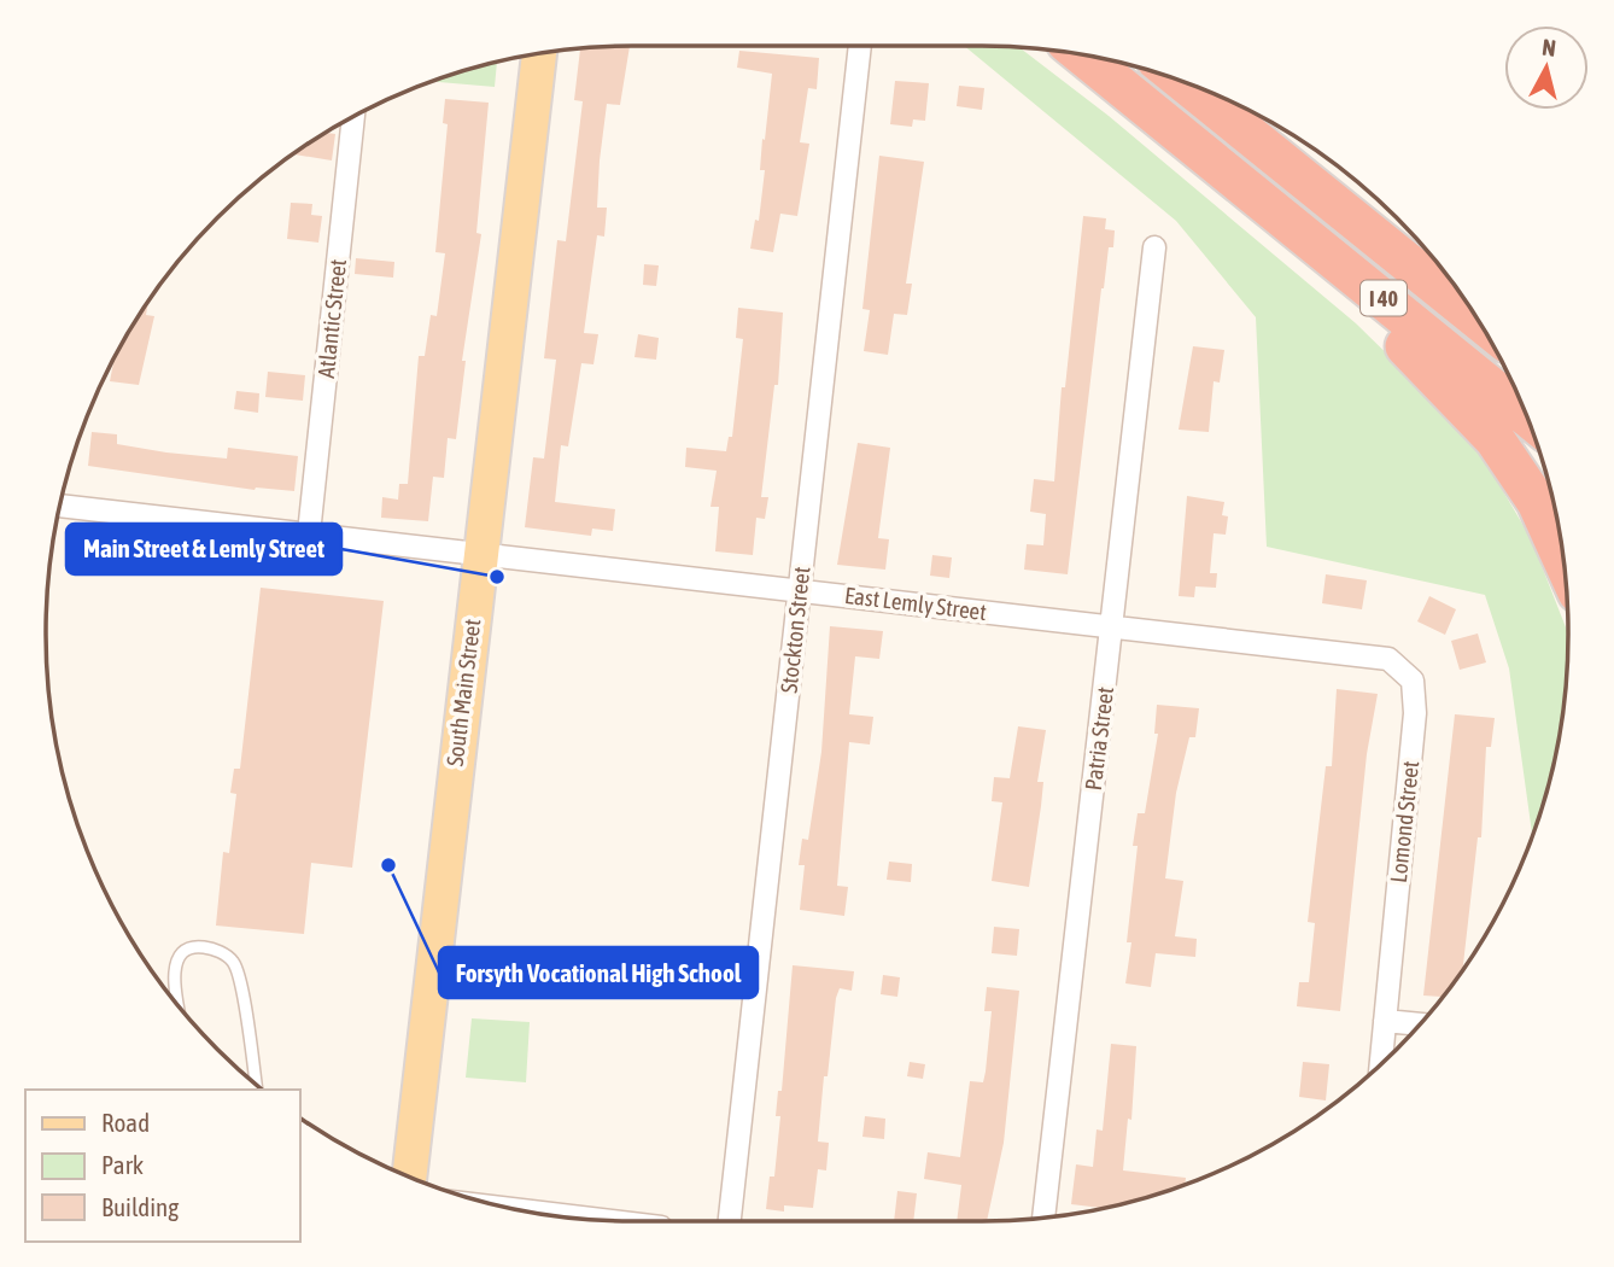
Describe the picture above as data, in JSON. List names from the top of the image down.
{
  "streets": {
    "highway": ["I 40"],
    "main road": ["South Main Street"],
    "street": [
      "Atlantic Street",
      "East Lemly Street",
      "Stockton Street",
      "Patria Street",
      "Lomond Street"
    ]
  },
  "crossings": [
    ["Atlantic Street", "East Lemly Street"],
    ["East Lemly Street", "Stockton Street"],
    ["East Lemly Street", "South Main Street"],
    ["East Lemly Street", "Patria Street"],
    ["East Lemly Street", "Lomond Street"]
  ],
  "places": ["Main Street & Lemly Street", "Forsyth Vocational High School"],
  "legend": ["Road", "Park", "Building"],
  "north": "top"
}
